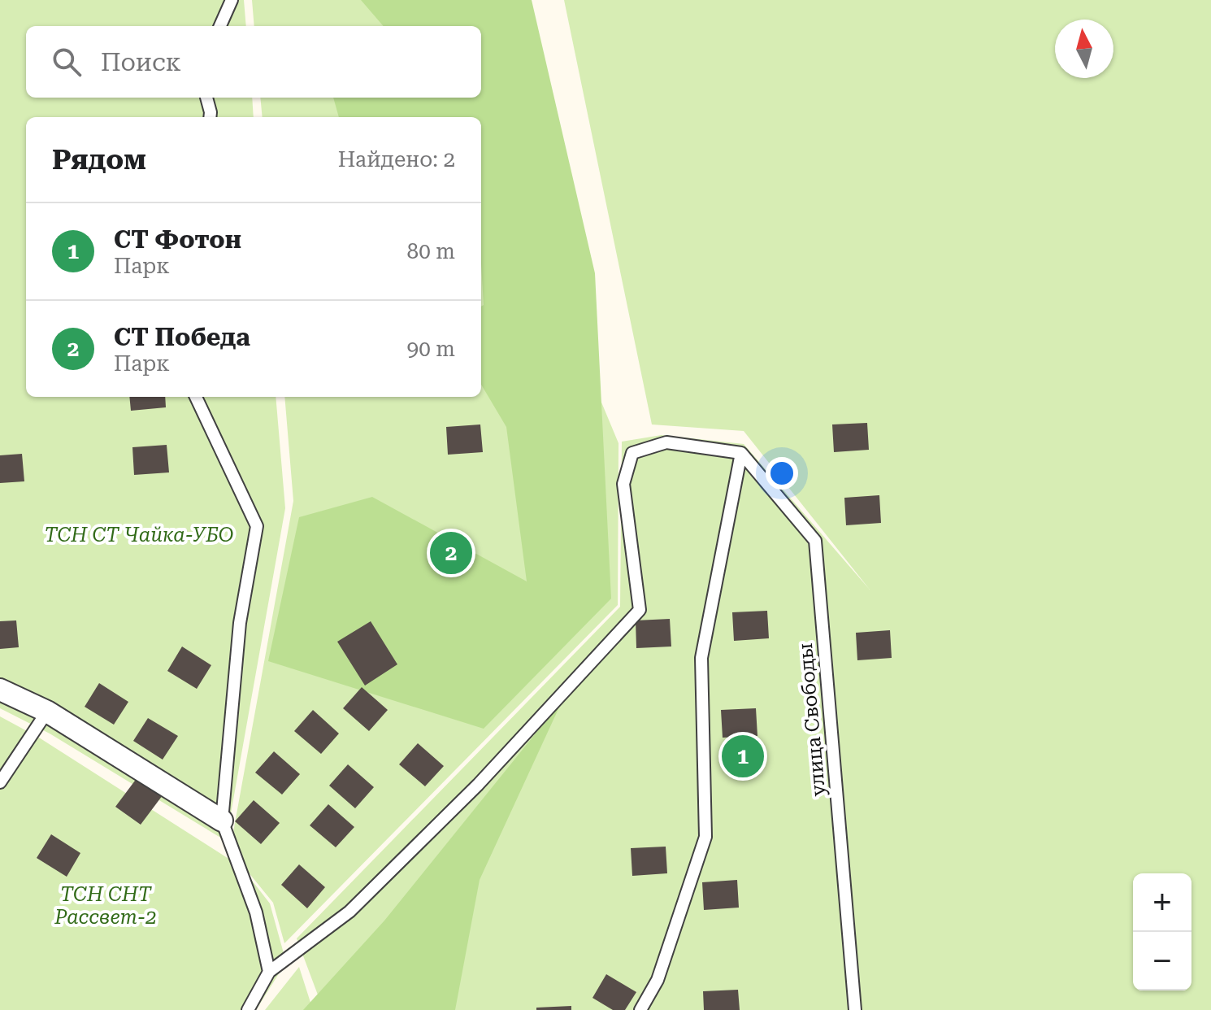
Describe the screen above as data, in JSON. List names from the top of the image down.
{
  "streets": {
    "lane": ["улица Свободы"]
  },
  "parks": ["ТСН СТ Чайка-УБО", "ТСН СНТ Рассвет-2"],
  "north": "top",
  "page": {
    "search": "Поиск",
    "heading": ["Рядом", "Найдено: 2"],
    "list": [
      {
        "mark": "1",
        "name": "СТ Фотон",
        "note": "Парк",
        "value": "80 m"
      },
      {
        "mark": "2",
        "name": "СТ Победа",
        "note": "Парк",
        "value": "90 m"
      }
    ],
    "pins": ["2", "1"],
    "map_buttons": ["+", "−"]
  }
}
